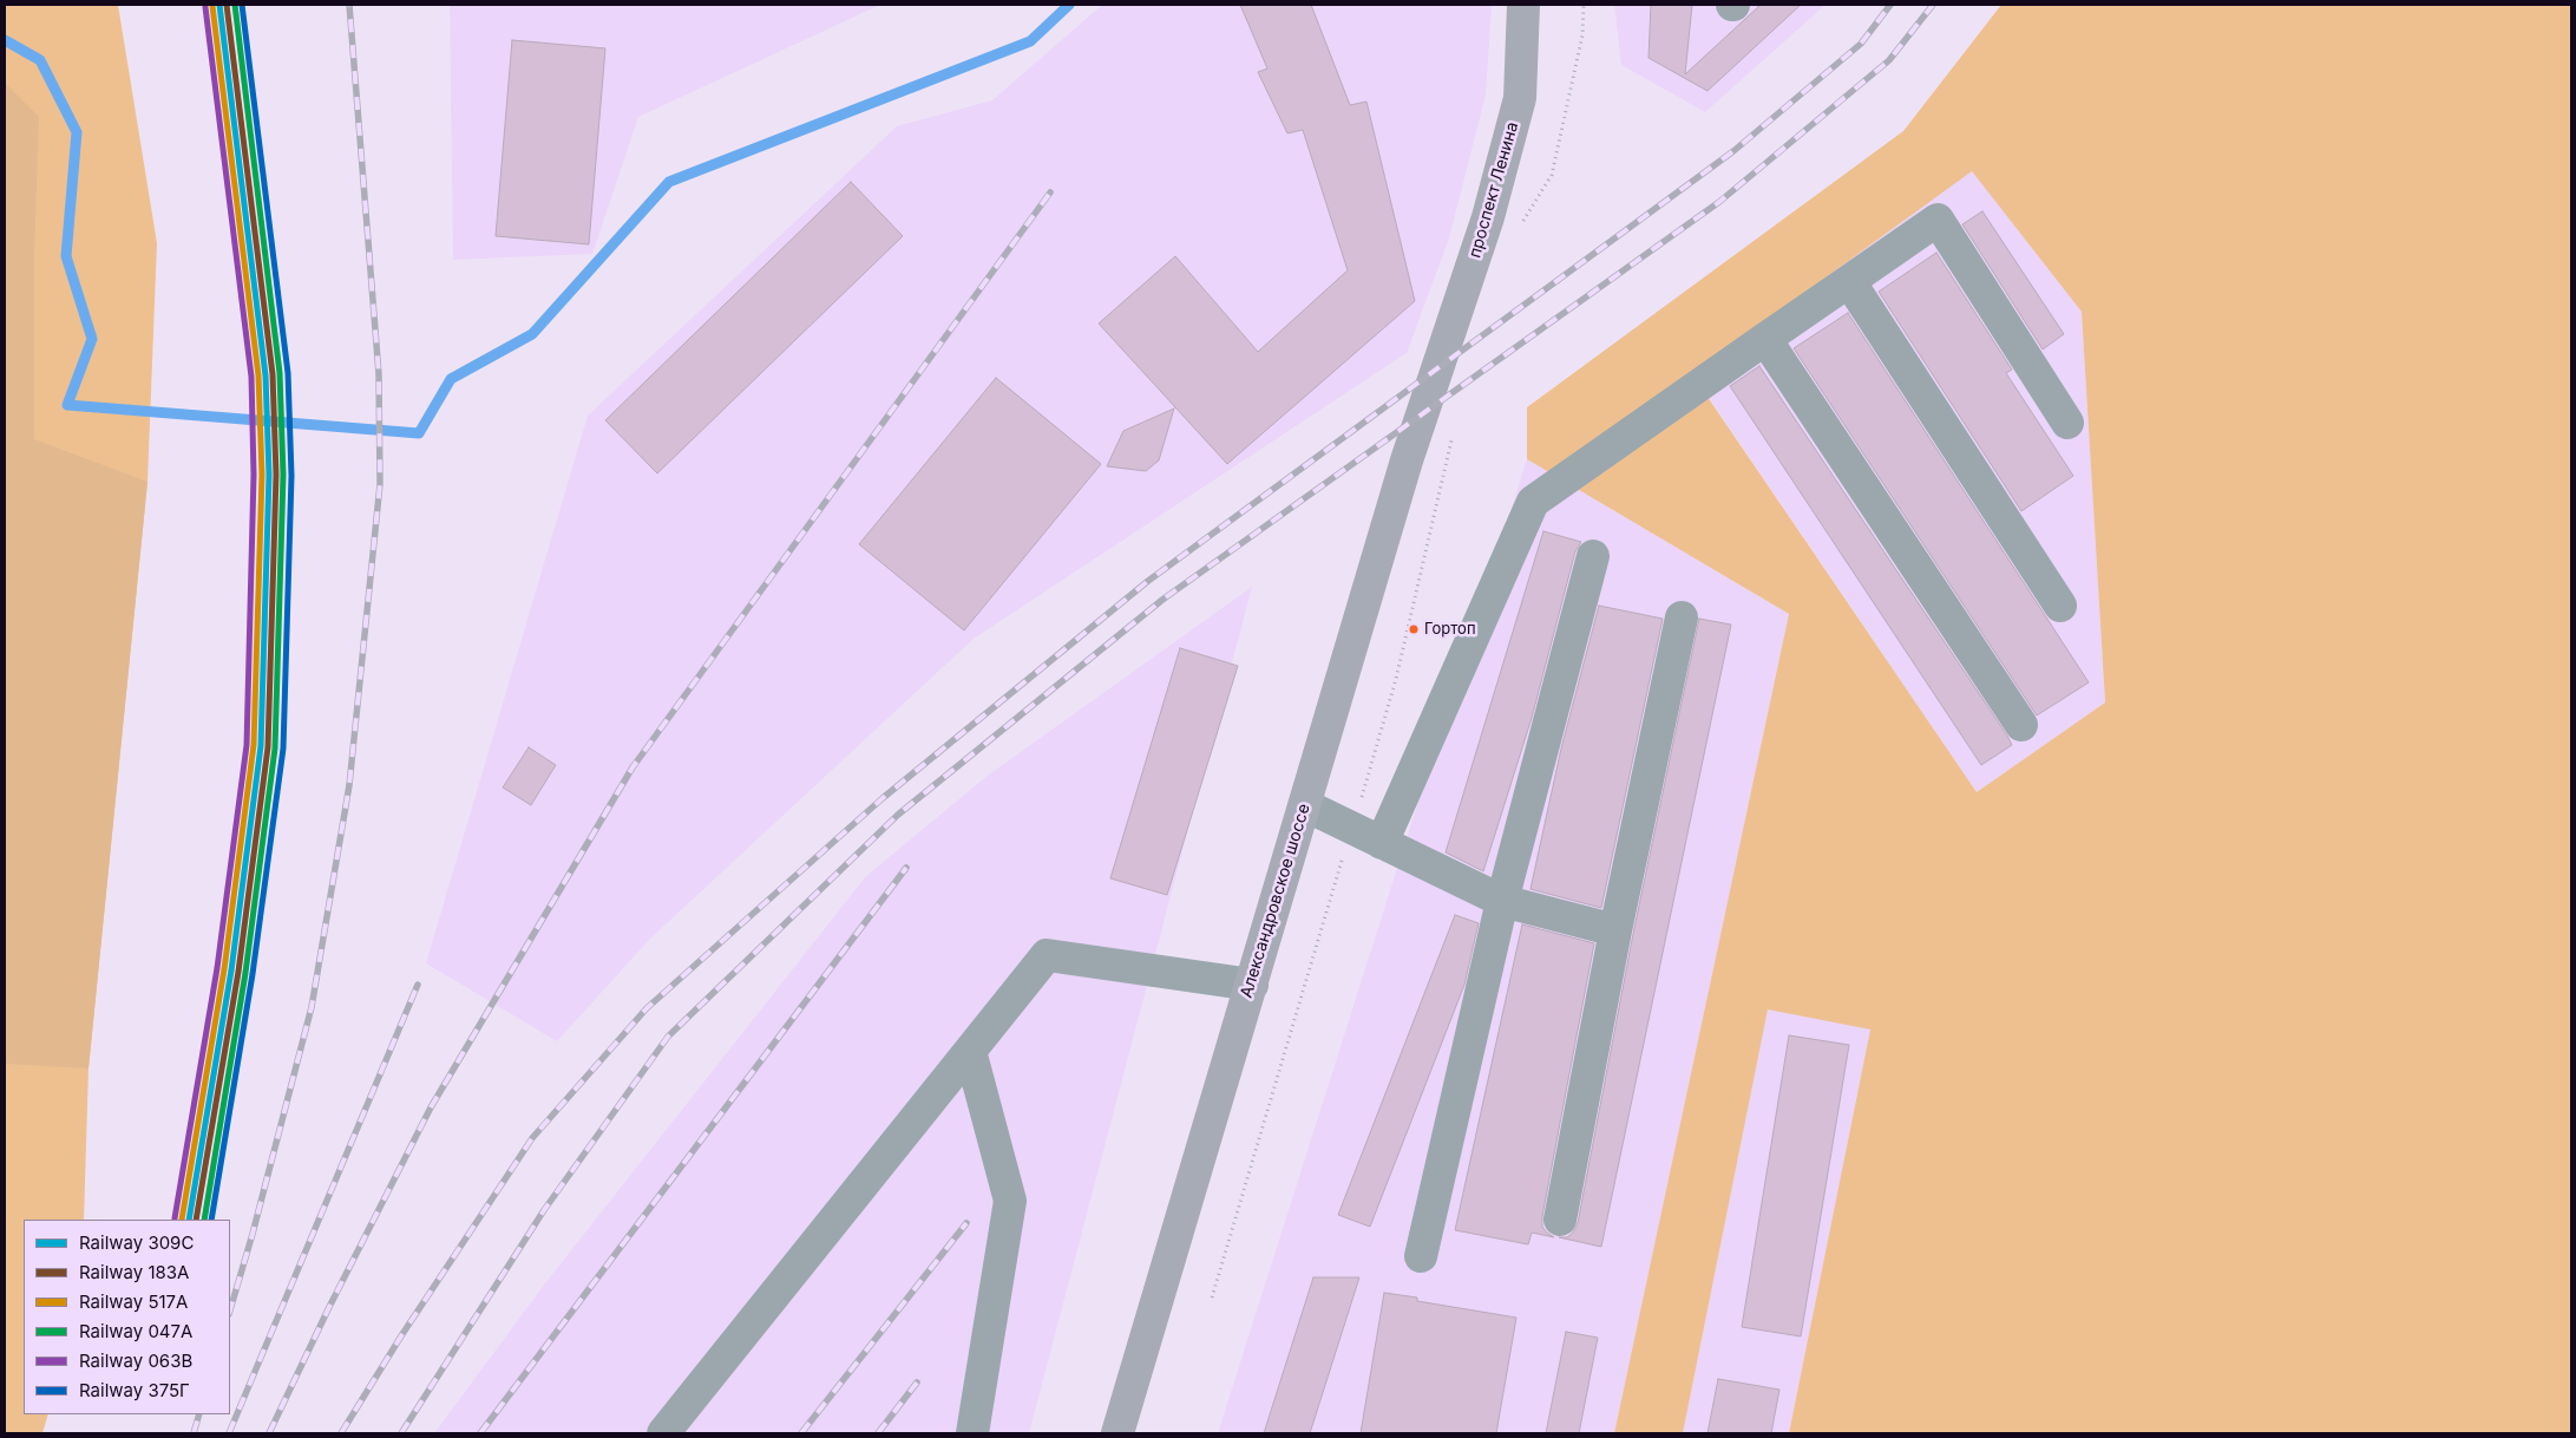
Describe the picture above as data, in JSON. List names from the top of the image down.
{
  "streets": {
    "main road": ["проспект Ленина", "Александровское шоссе"]
  },
  "crossings": [
    ["проспект Ленина", "Александровское шоссе"]
  ],
  "places": ["Гортоп"],
  "lines": [
    "rail line 309С",
    "rail line 183А",
    "rail line 047А",
    "rail line 375Г",
    "rail line 517А",
    "rail line 063В"
  ],
  "legend": [
    "Railway 309С",
    "Railway 183А",
    "Railway 517А",
    "Railway 047А",
    "Railway 063В",
    "Railway 375Г"
  ]
}
